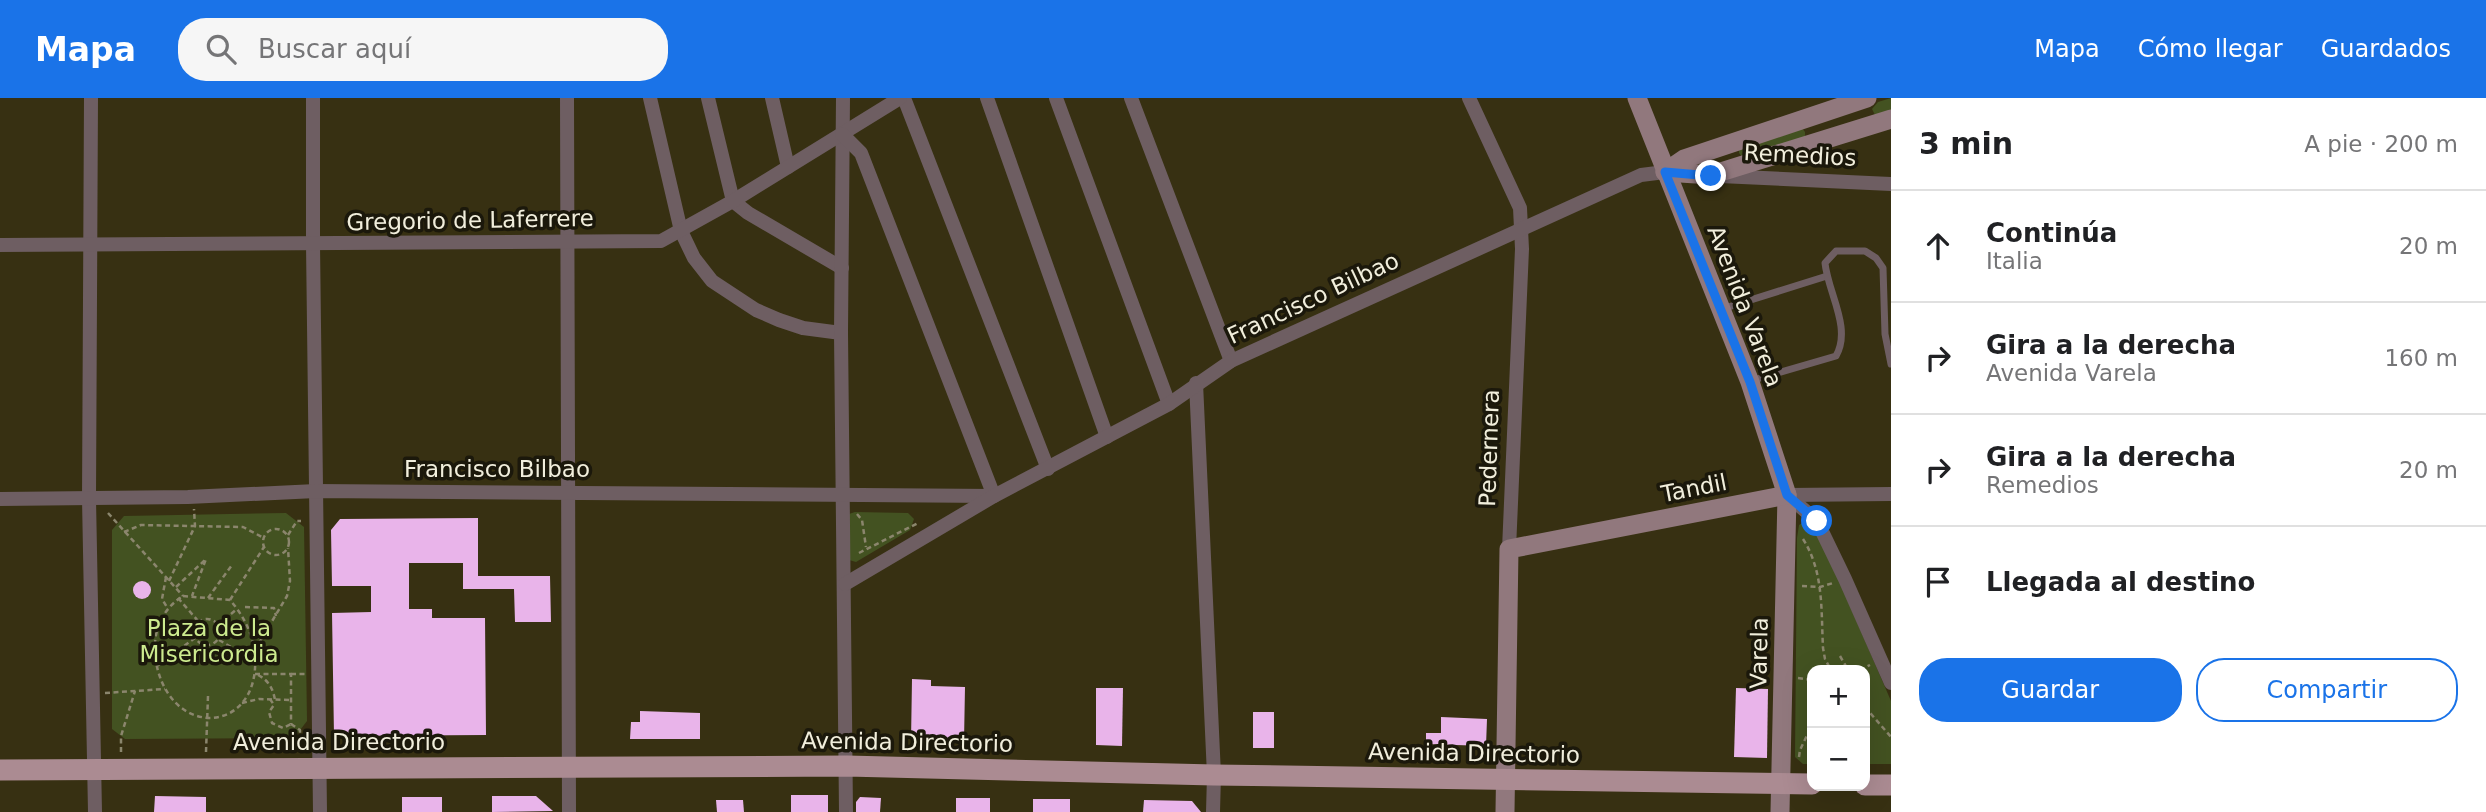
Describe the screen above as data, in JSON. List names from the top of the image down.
{
  "streets": {
    "main road": ["Avenida Directorio"],
    "street": [
      "Remedios",
      "Gregorio de Laferrere",
      "Francisco Bilbao",
      "Avenida Varela",
      "Pedernera",
      "Tandil",
      "Varela"
    ]
  },
  "crossings": [
    ["Remedios", "Francisco Bilbao"],
    ["Remedios", "Avenida Varela"],
    ["Francisco Bilbao", "Avenida Varela"],
    ["Francisco Bilbao", "Pedernera"],
    ["Avenida Varela", "Tandil"],
    ["Avenida Varela", "Varela"],
    ["Pedernera", "Tandil"],
    ["Pedernera", "Avenida Directorio"],
    ["Tandil", "Varela"],
    ["Varela", "Avenida Directorio"]
  ],
  "parks": ["Plaza de la Misericordia"],
  "page": {
    "header": "Mapa",
    "search": "Buscar aquí",
    "nav": ["Mapa", "Cómo llegar", "Guardados"],
    "heading": ["3 min", "A pie · 200 m"],
    "list": [
      ["Continúa", "Italia", "20 m"],
      ["Gira a la derecha", "Avenida Varela", "160 m"],
      ["Gira a la derecha", "Remedios", "20 m"],
      "Llegada al destino"
    ],
    "buttons": ["Guardar", "Compartir"],
    "map_buttons": ["+", "−"]
  }
}
